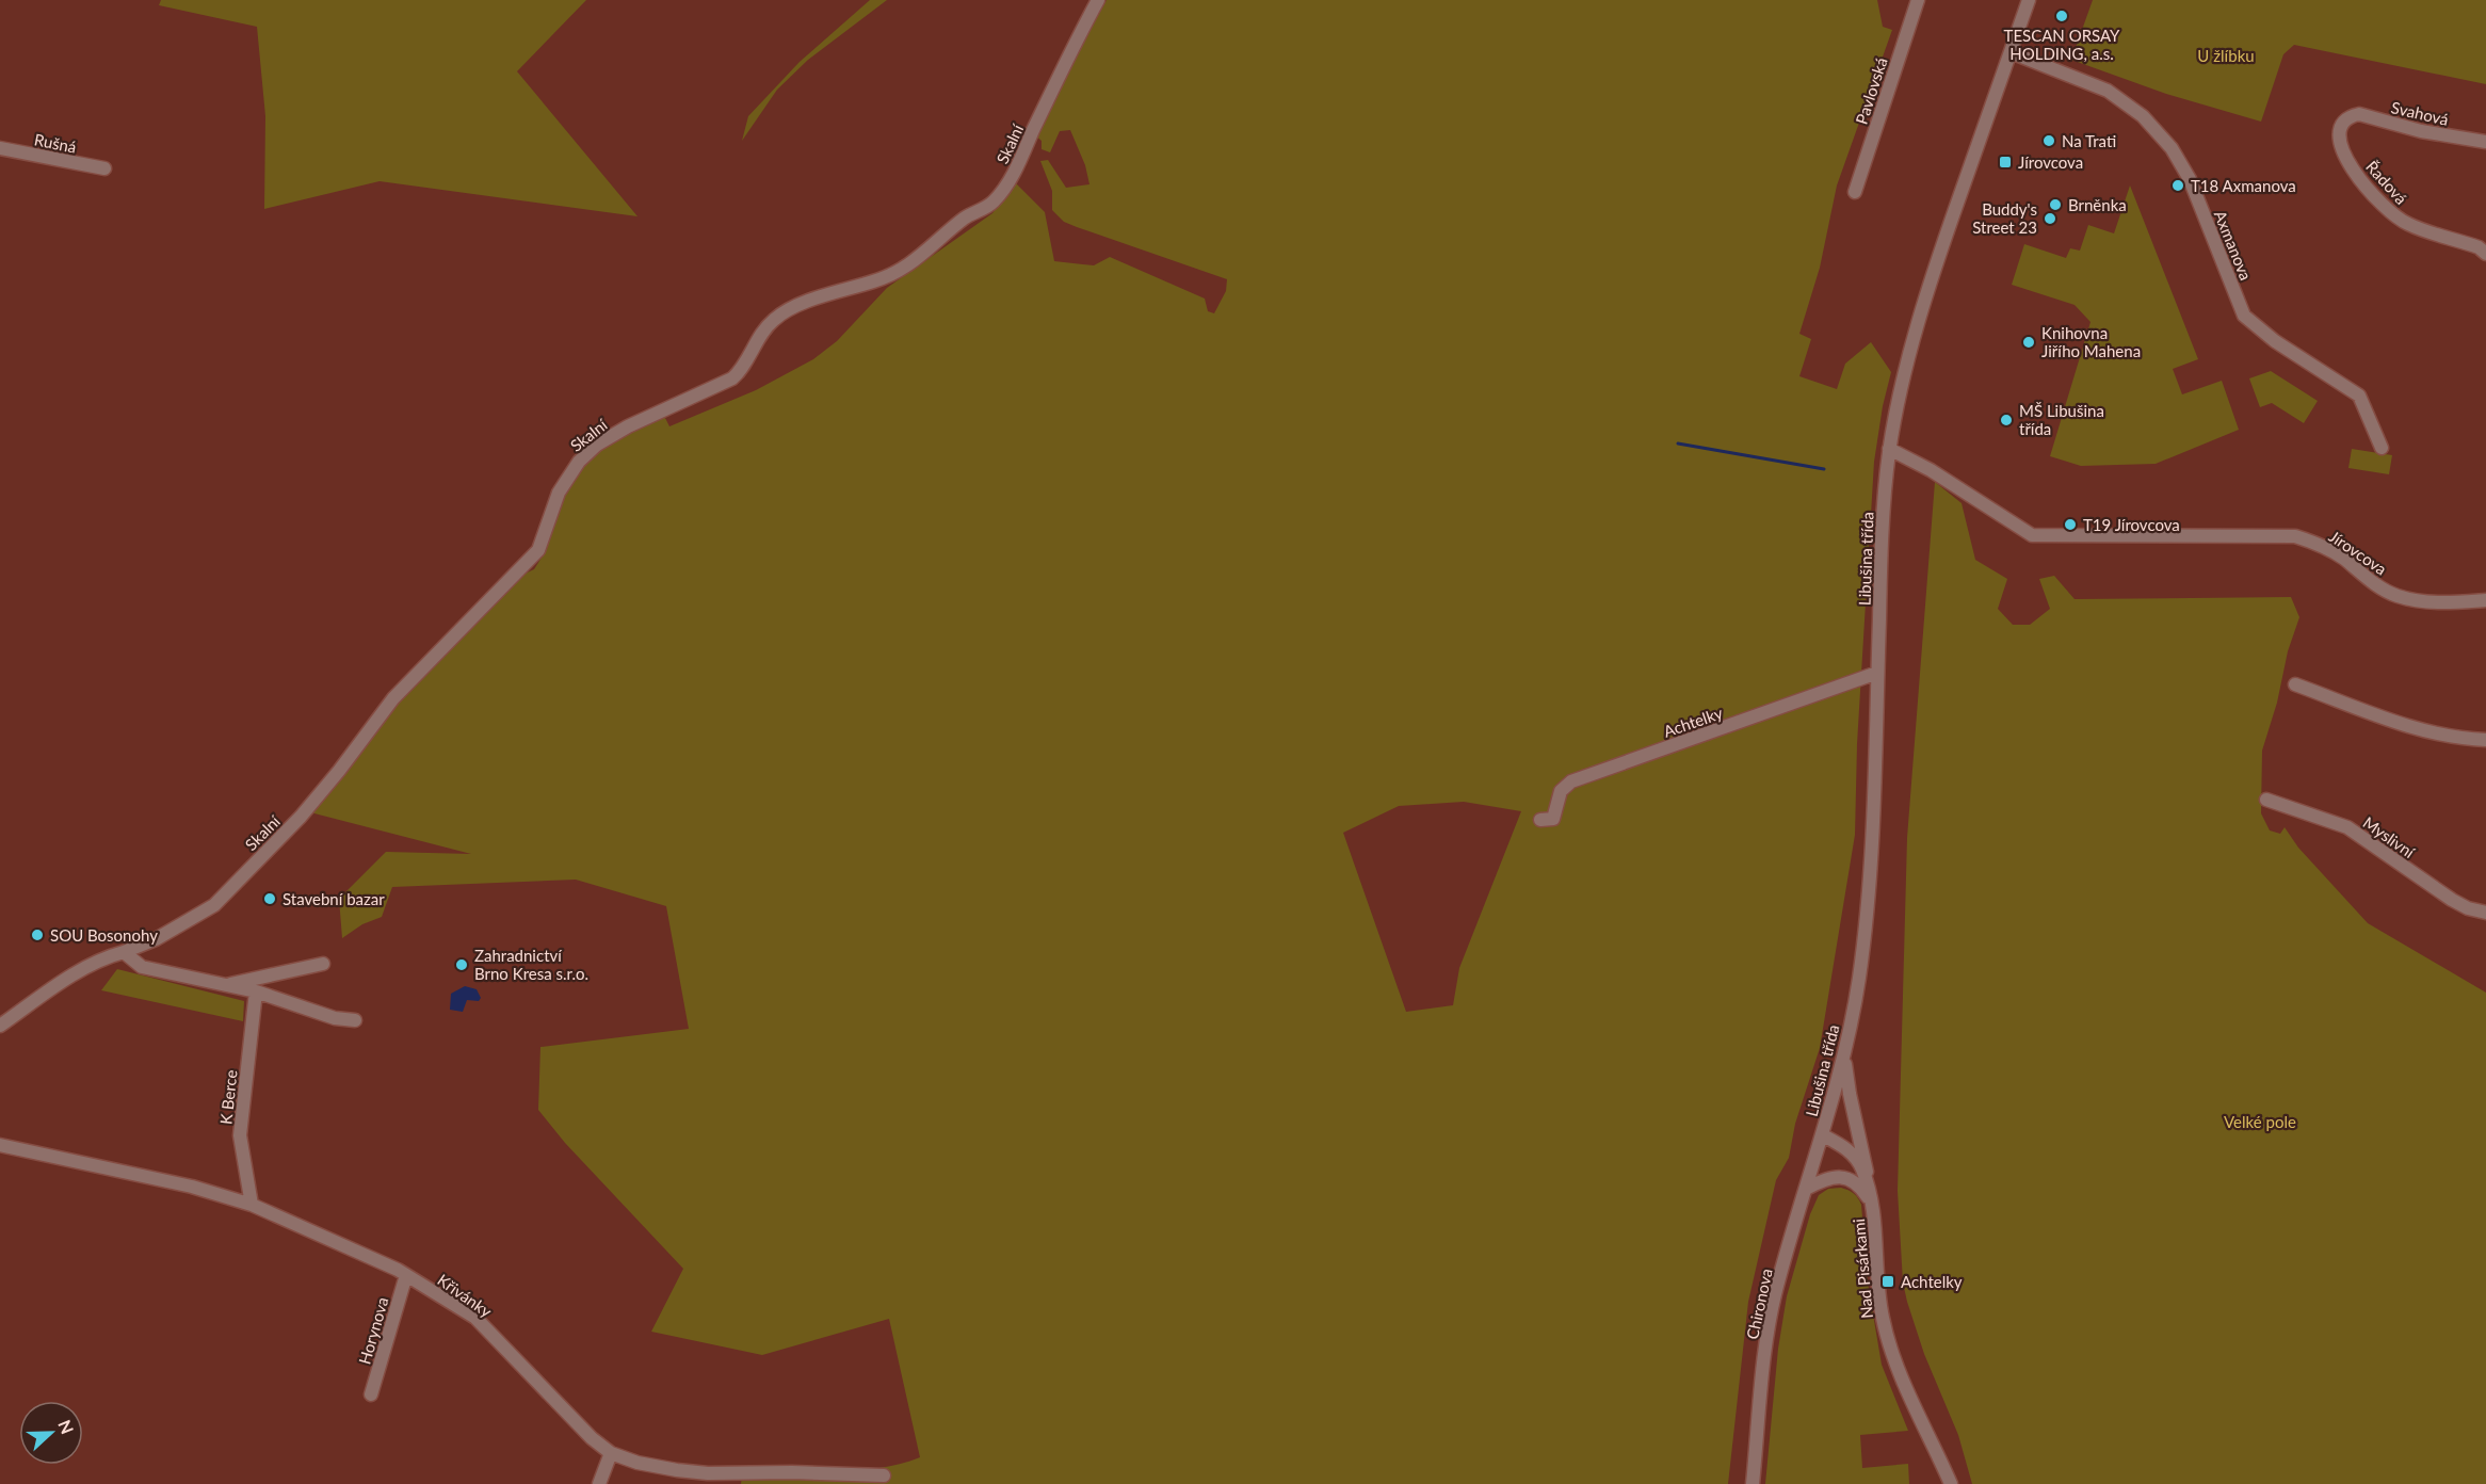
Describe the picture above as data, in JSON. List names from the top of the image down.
{
  "streets": {
    "street": [
      "Pavlovská",
      "Svahová",
      "Rušná",
      "Skalní",
      "Řadová",
      "Axmanova",
      "Jírovcova",
      "Libušina třída",
      "Achtelky",
      "Myslivní",
      "K Berce",
      "Nad Pisárkami",
      "Křivánky",
      "Chironova",
      "Horynova"
    ]
  },
  "crossings": [
    ["Svahová", "Řadová"],
    ["Axmanova", "Libušina třída"],
    ["Jírovcova", "Libušina třída"],
    ["Libušina třída", "Achtelky"],
    ["Libušina třída", "Nad Pisárkami"],
    ["Libušina třída", "Chironova"],
    ["K Berce", "Křivánky"],
    ["Nad Pisárkami", "Chironova"],
    ["Křivánky", "Horynova"]
  ],
  "parks": ["U žlíbku", "Velké pole"],
  "places": {
    "other": [
      "TESCAN ORSAY HOLDING, a.s.",
      "Na Trati",
      "T18 Axmanova",
      "Brněnka",
      "Buddy's Street 23",
      "Knihovna Jiřího Mahena",
      "MŠ Libušina třída",
      "T19 Jírovcova",
      "Stavební bazar",
      "SOU Bosonohy",
      "Zahradnictví Brno Kresa s.r.o."
    ],
    "transit": ["Jírovcova", "Achtelky"]
  },
  "north": "right"
}
